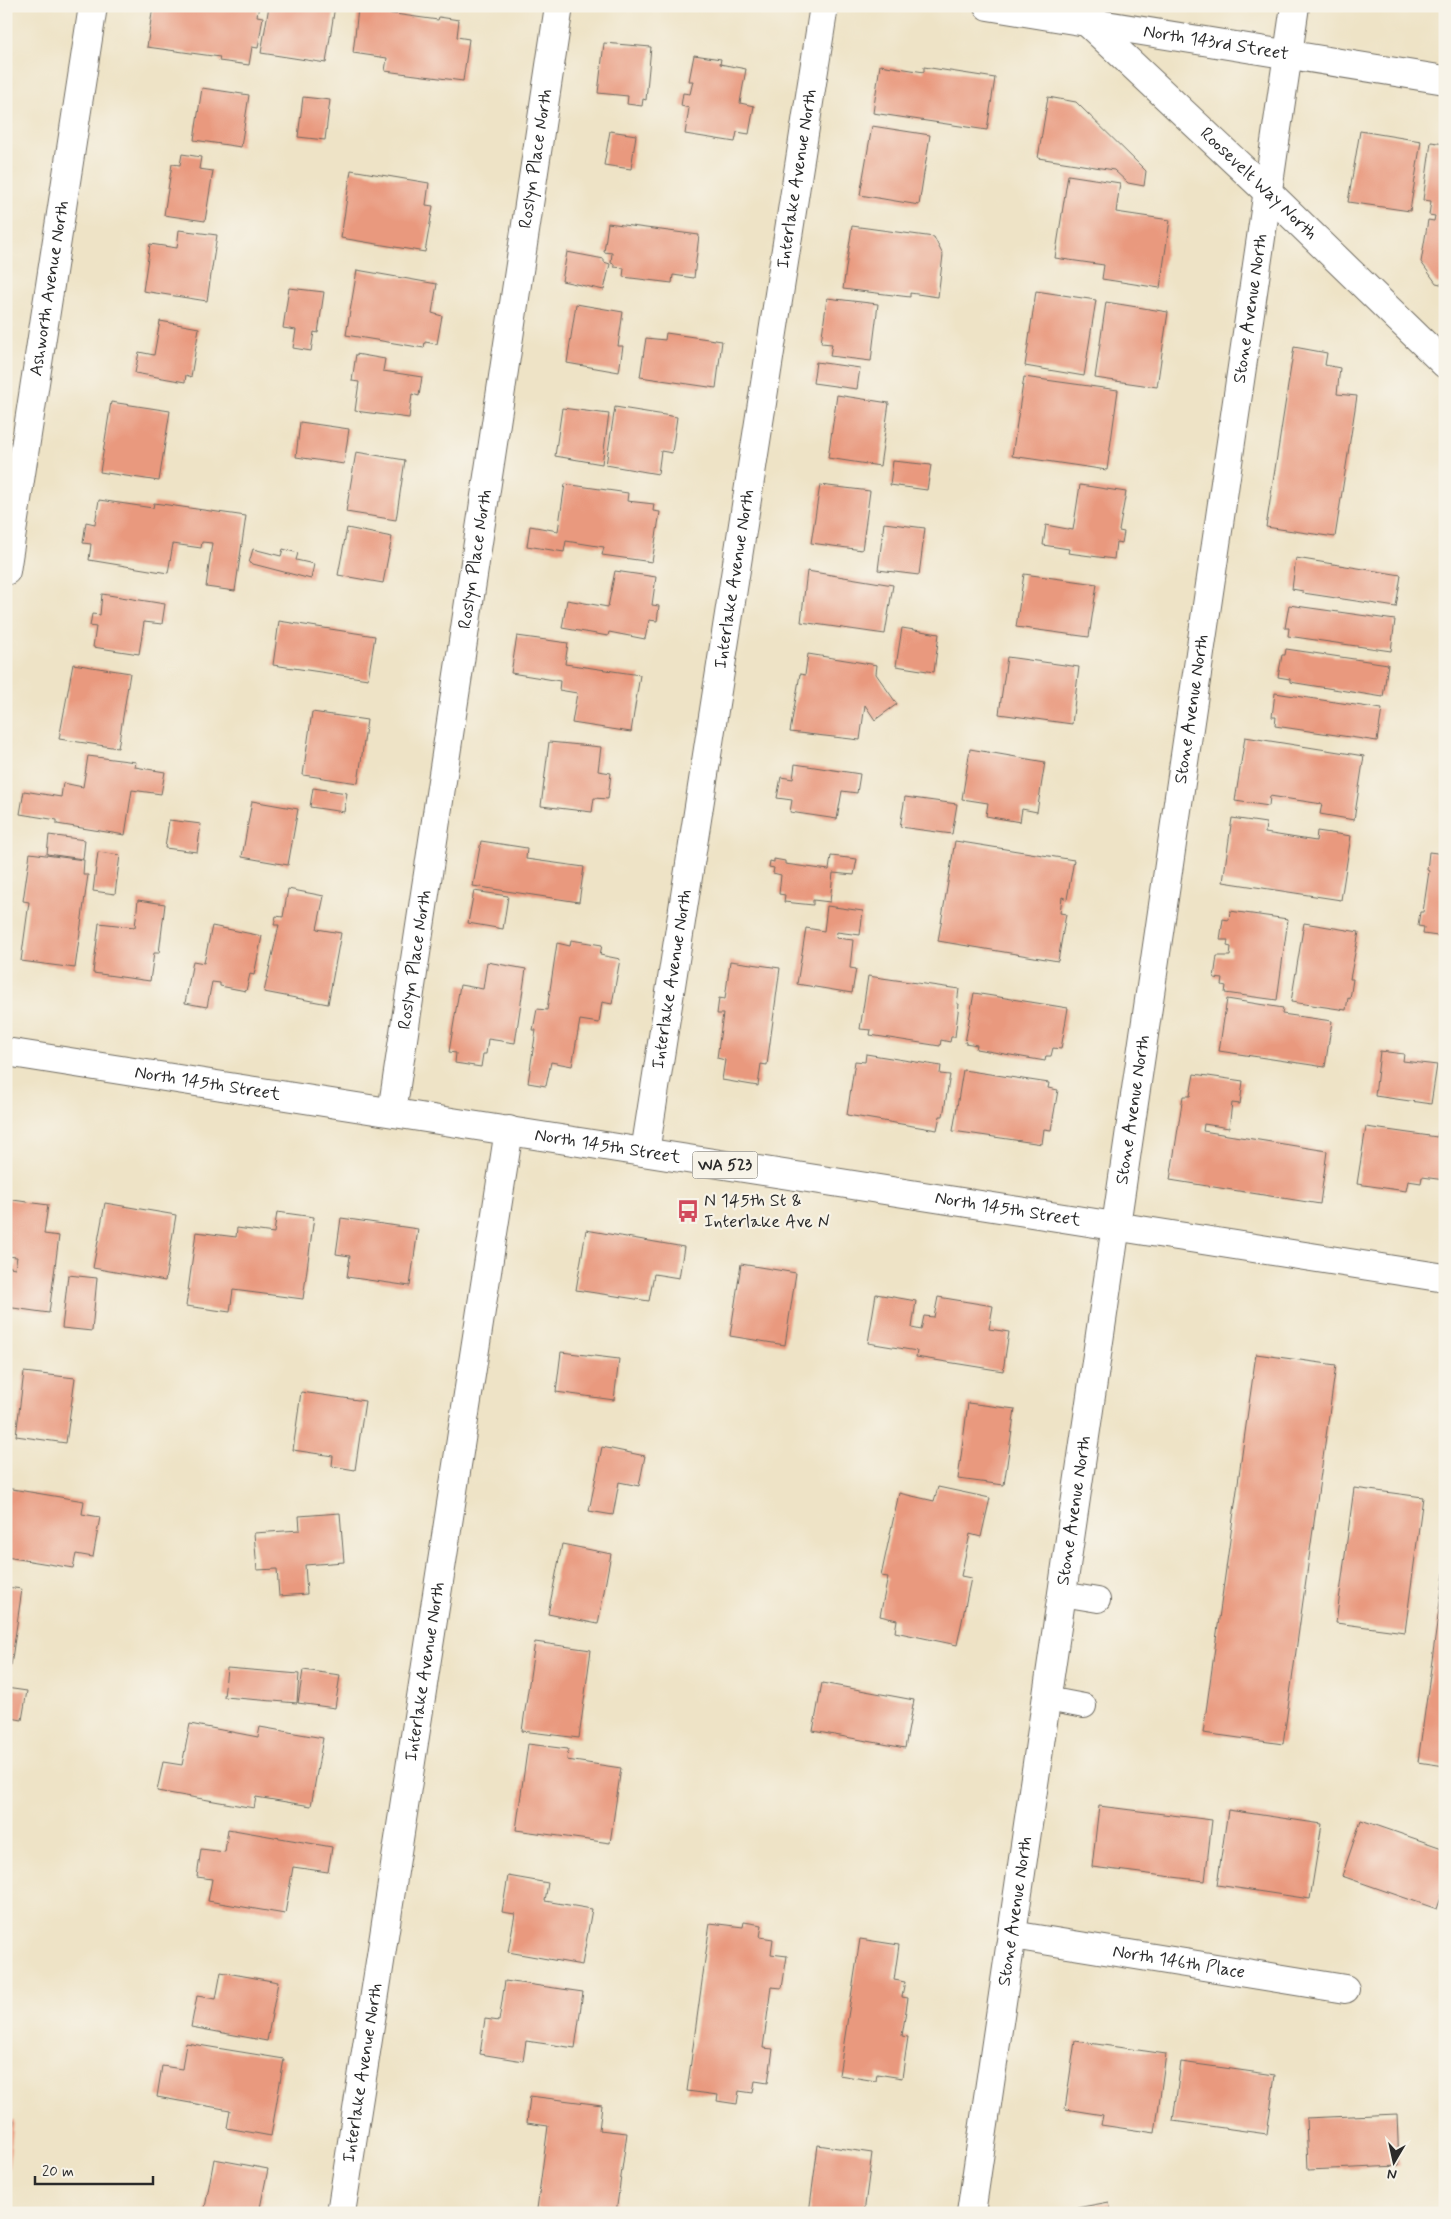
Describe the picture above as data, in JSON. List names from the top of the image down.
{
  "streets": {
    "street": [
      "North 143rd Street",
      "Roslyn Place North",
      "Interlake Avenue North",
      "Roosevelt Way North",
      "Ashworth Avenue North",
      "Stone Avenue North",
      "North 145th Street",
      "WA 523",
      "North 146th Place"
    ]
  },
  "crossings": [
    ["North 143rd Street", "Roosevelt Way North"],
    ["North 143rd Street", "Stone Avenue North"],
    ["Roslyn Place North", "North 145th Street"],
    ["Interlake Avenue North", "North 145th Street"],
    ["Roosevelt Way North", "Stone Avenue North"],
    ["Stone Avenue North", "North 145th Street"],
    ["Stone Avenue North", "North 146th Place"]
  ],
  "places": {
    "bus stop": ["N 145th St & Interlake Ave N"]
  },
  "scale_bar": "20 m",
  "north": "bottom"
}
